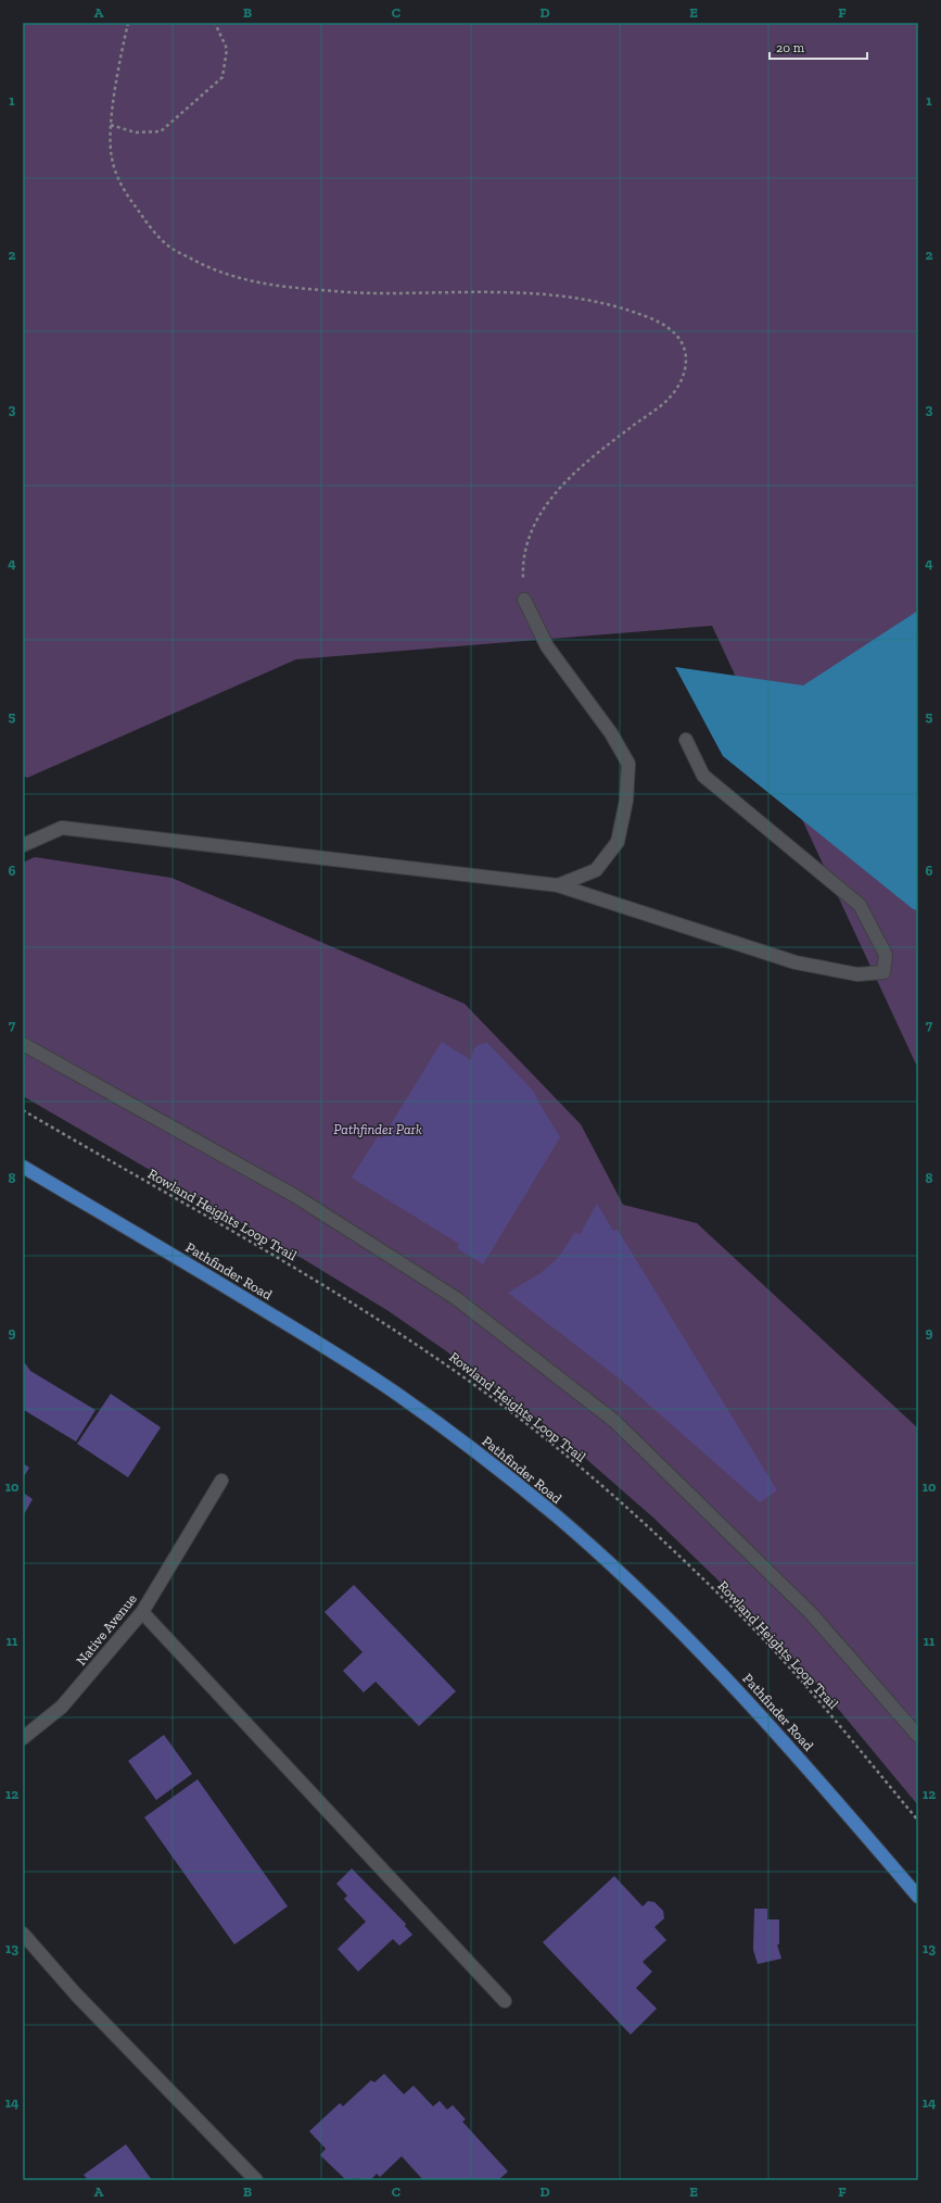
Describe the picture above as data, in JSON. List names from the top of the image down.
{
  "streets": {
    "main road": ["Pathfinder Road"],
    "street": ["Native Avenue"],
    "path": ["Rowland Heights Loop Trail"]
  },
  "parks": ["Pathfinder Park"],
  "scale_bar": "20 m",
  "grid": {
    "columns": [
      "A",
      "B",
      "C",
      "D",
      "E",
      "F"
    ],
    "rows": [
      "1",
      "2",
      "3",
      "4",
      "5",
      "6",
      "7",
      "8",
      "9",
      "10",
      "11",
      "12",
      "13",
      "14"
    ]
  }
}
